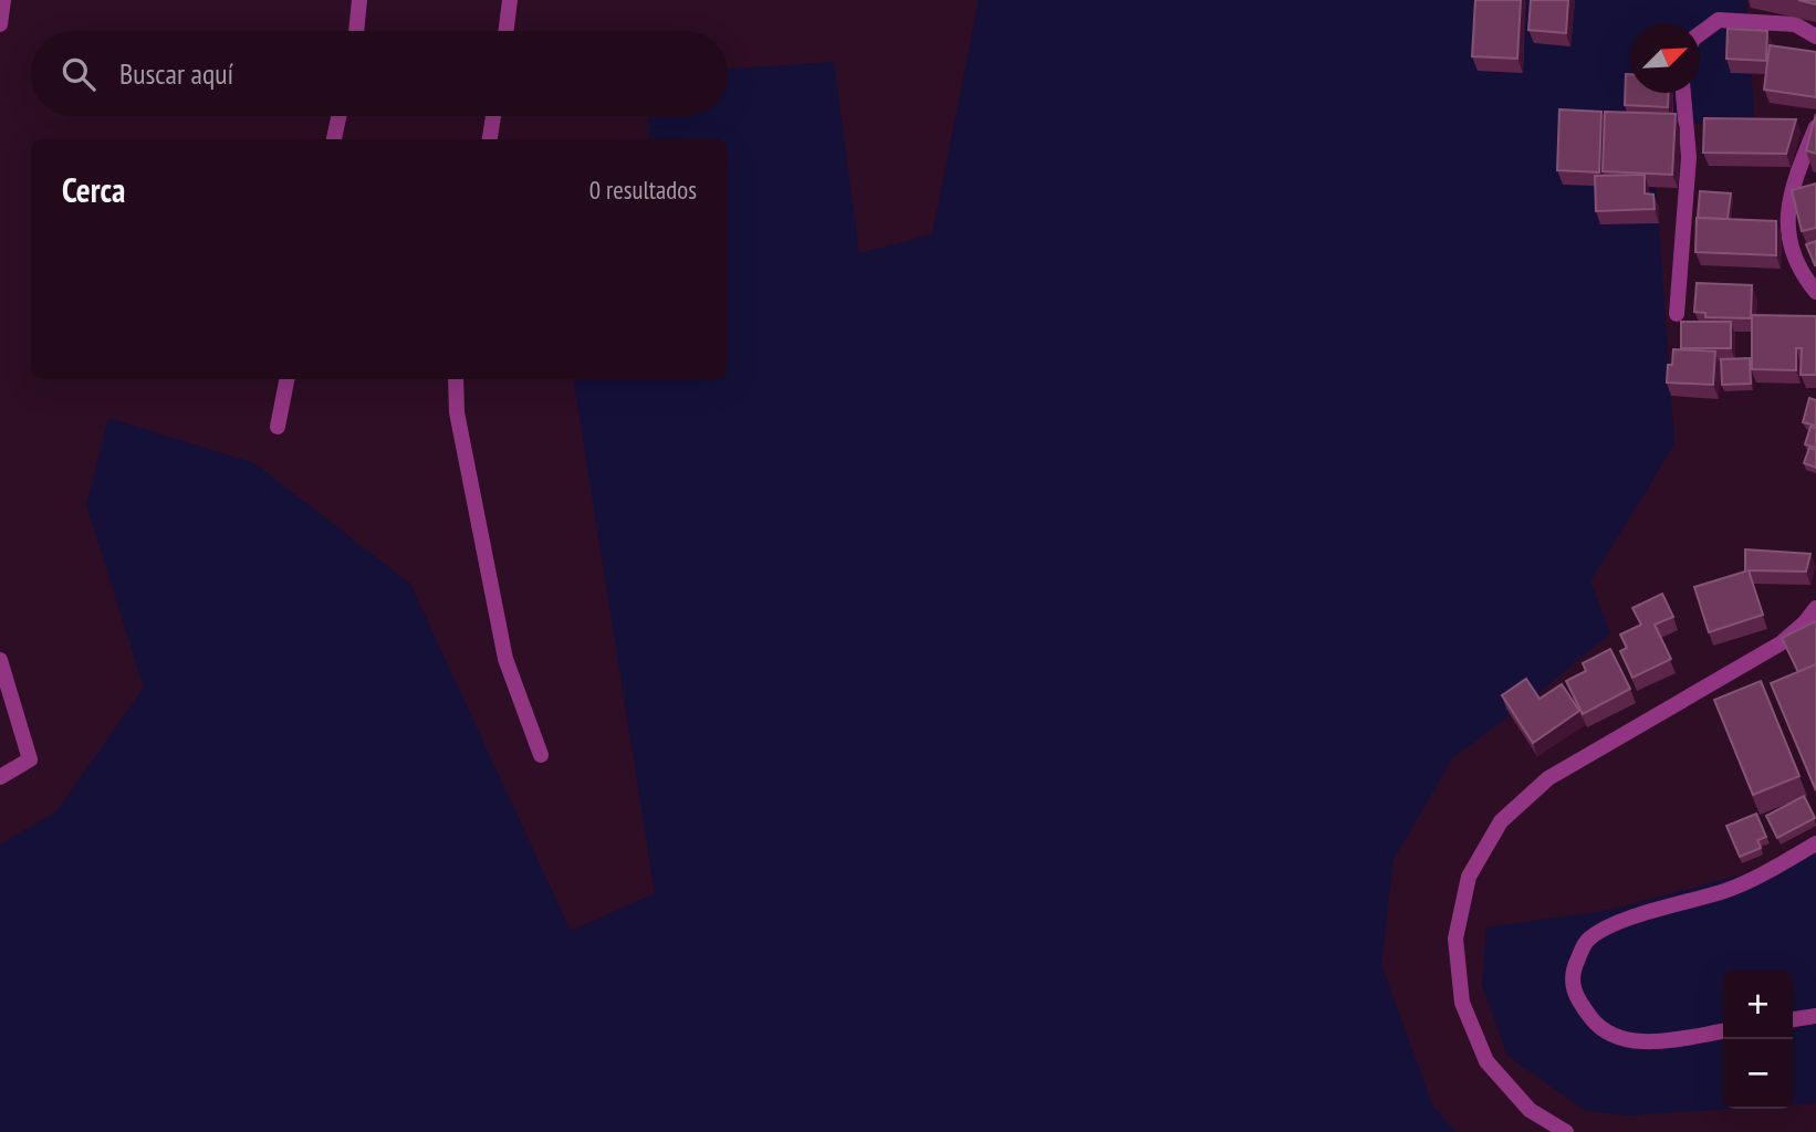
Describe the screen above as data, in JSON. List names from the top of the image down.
{
  "north": "top right",
  "page": {
    "search": "Buscar aquí",
    "heading": ["Cerca", "0 resultados"],
    "map_buttons": ["+", "−"]
  }
}
